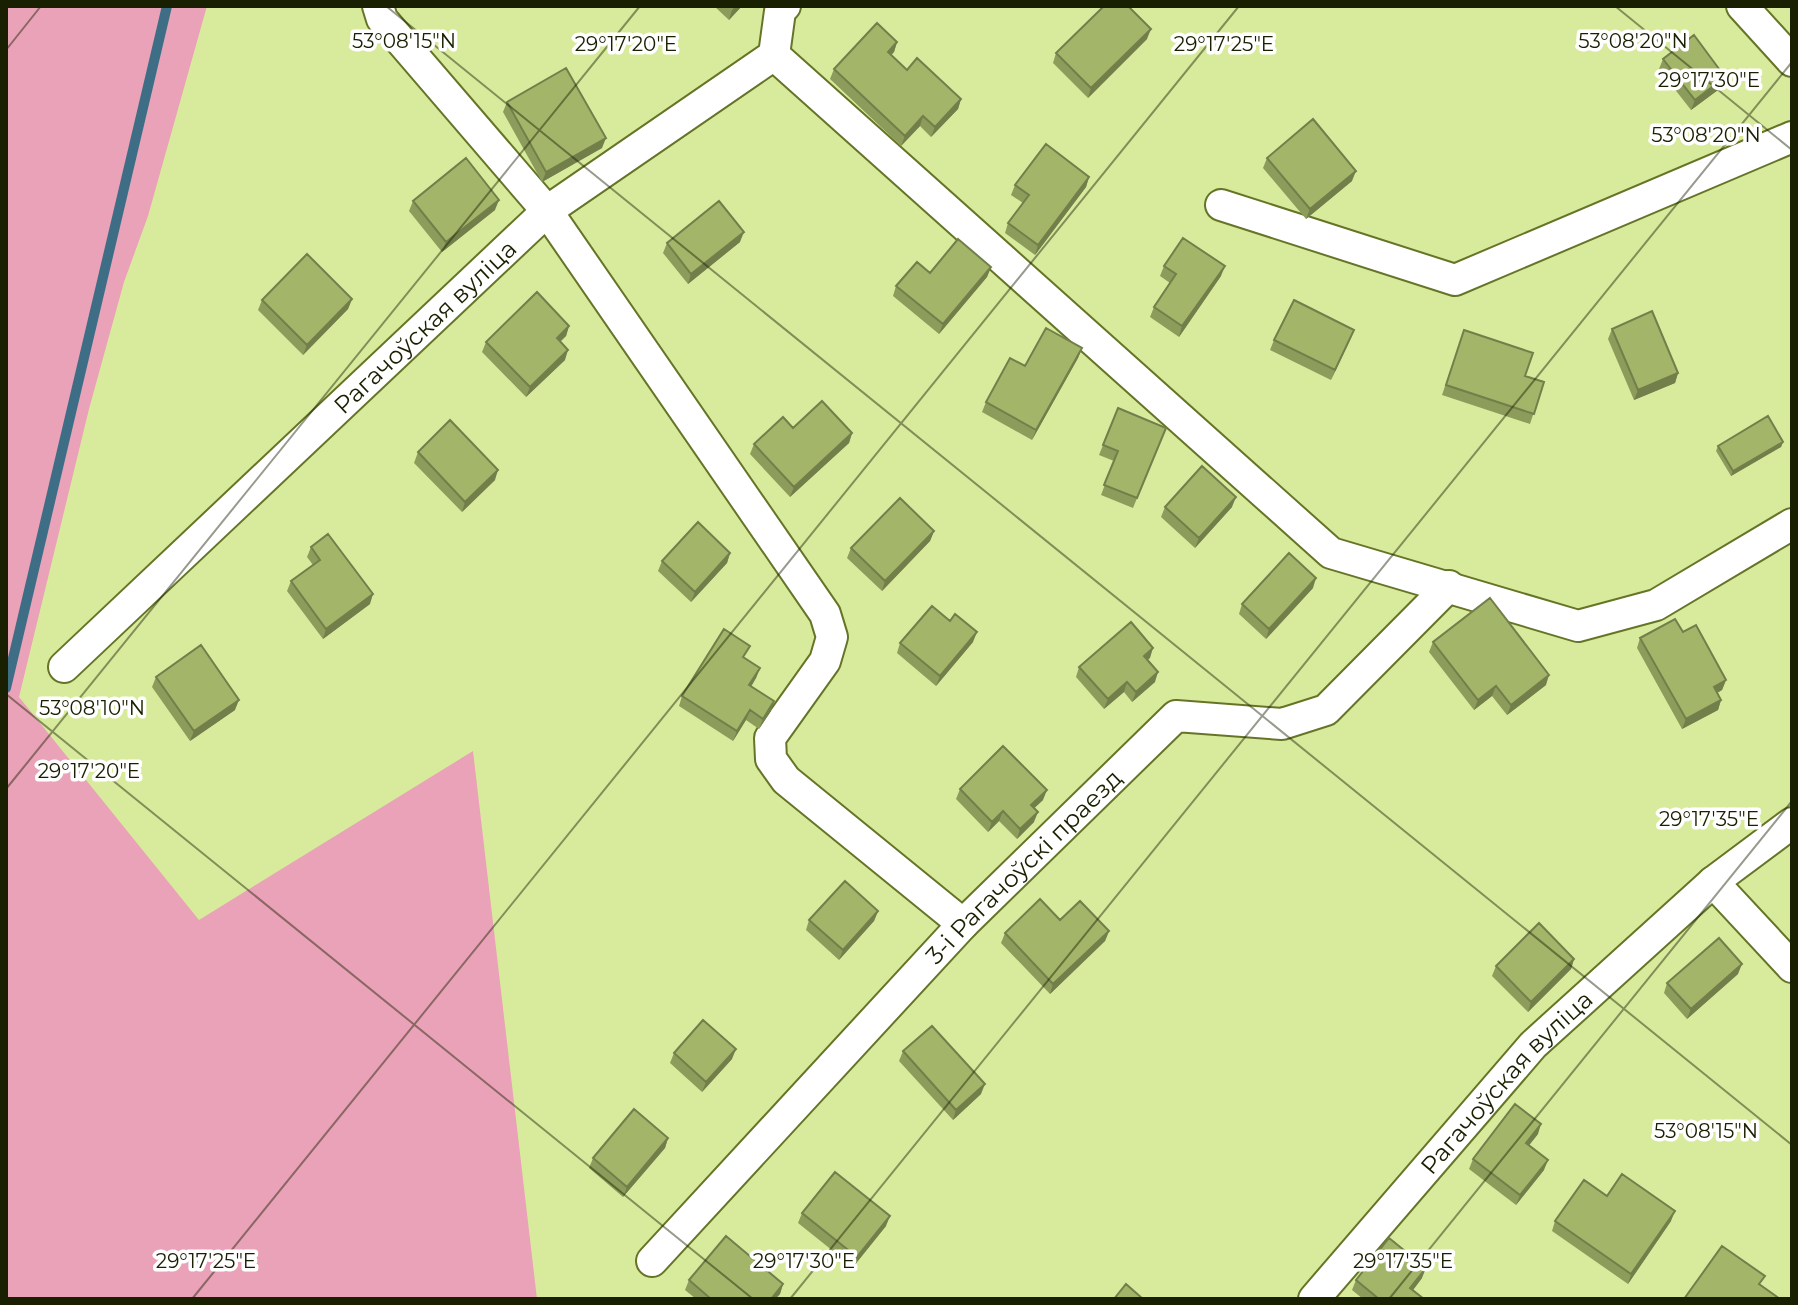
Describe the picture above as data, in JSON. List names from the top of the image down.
{
  "streets": {
    "street": ["Рагачоўская вуліца", "3-і Рагачоўскі праезд"]
  },
  "coordinates": [
    "53°08'15\"N",
    "53°08'20\"N",
    "29°17'20\"E",
    "29°17'25\"E",
    "29°17'30\"E",
    "53°08'10\"N",
    "29°17'35\"E"
  ]
}
